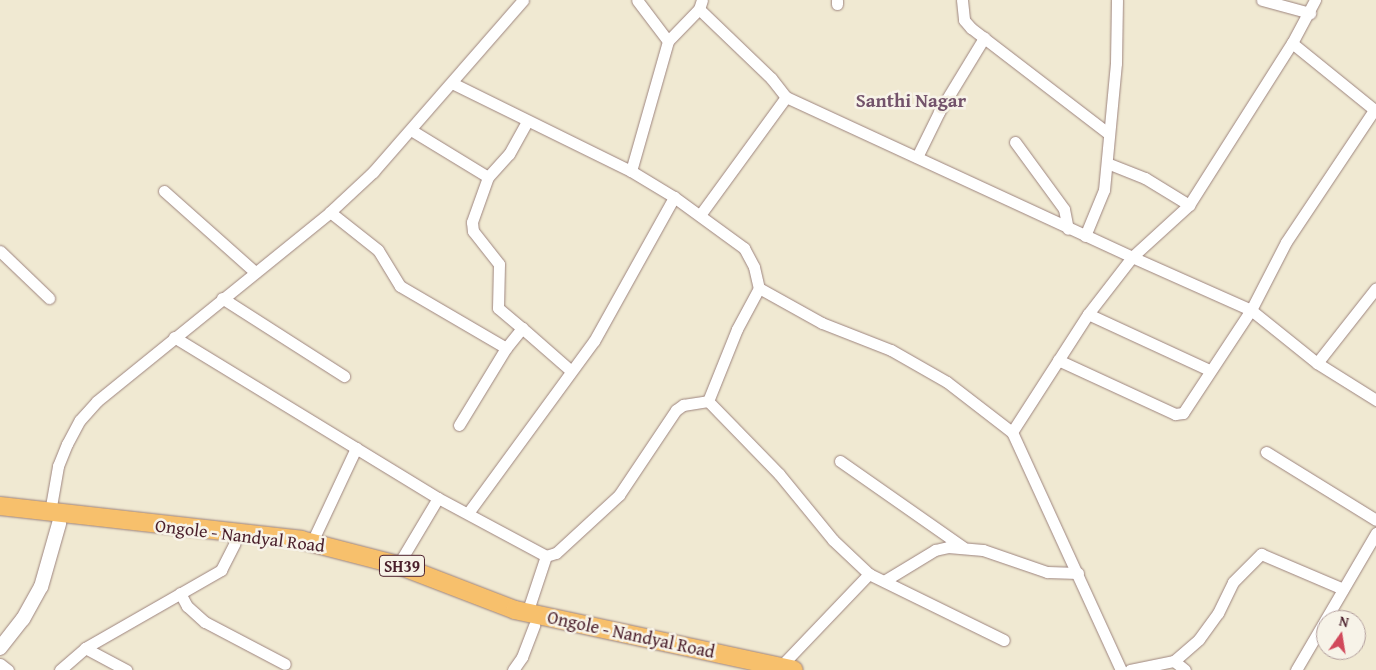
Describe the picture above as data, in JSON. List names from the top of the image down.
{
  "streets": {
    "main road": ["Ongole - Nandyal Road", "SH39"]
  },
  "districts": ["Santhi Nagar"],
  "north": "top"
}
